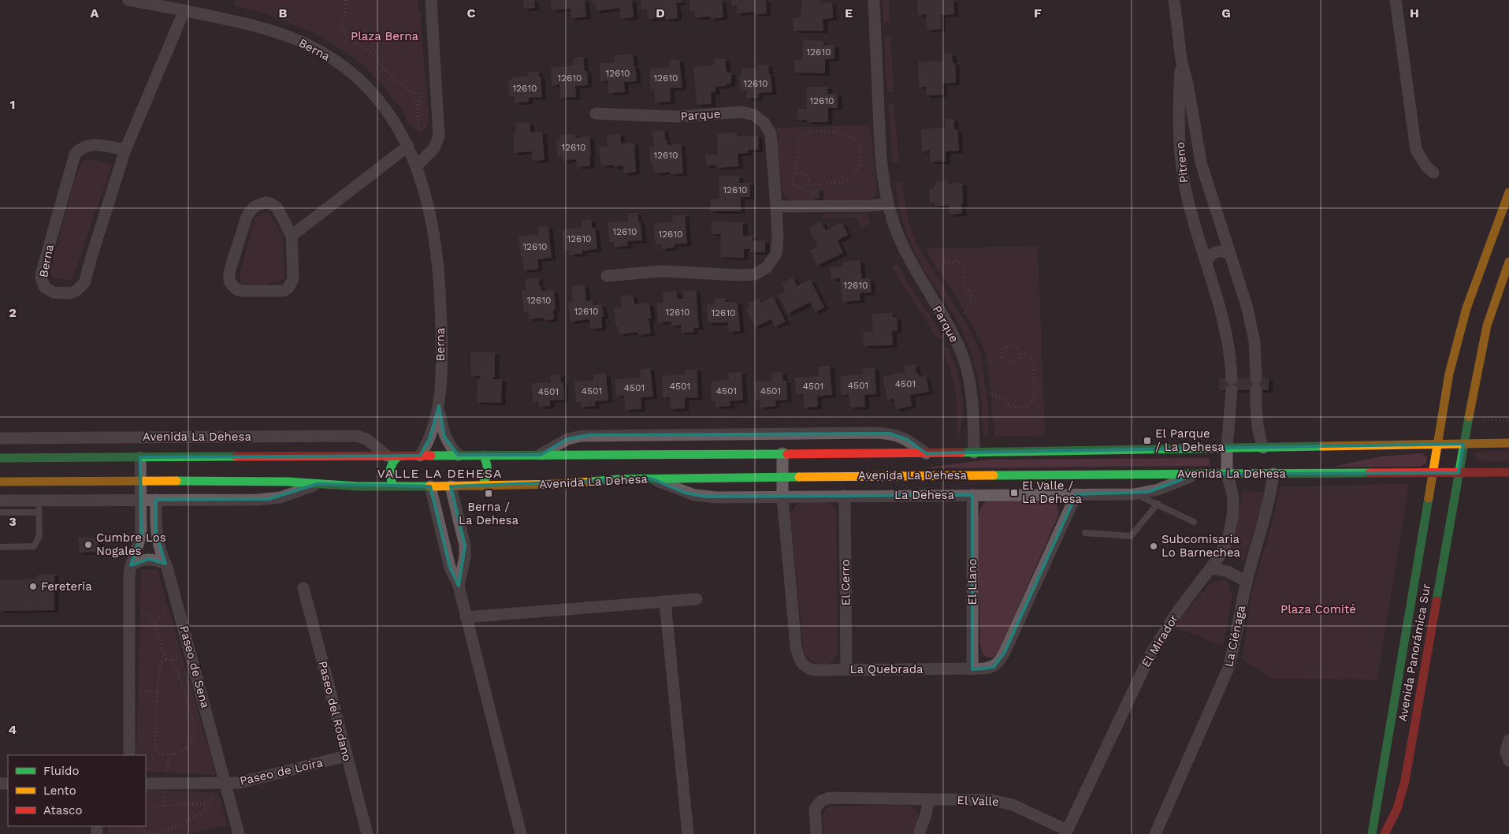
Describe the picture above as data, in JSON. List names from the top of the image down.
{
  "streets": {
    "street": [
      "Berna",
      "Parque",
      "Pitreno",
      "Avenida La Dehesa",
      "La Dehesa",
      "El Llano",
      "El Cerro",
      "La Ciénaga",
      "El Mirador",
      "Avenida Panorámica Sur",
      "Paseo de Sena",
      "La Quebrada",
      "Paseo del Rodano",
      "Paseo de Loira",
      "El Valle"
    ]
  },
  "crossings": [
    ["Berna", "Avenida La Dehesa"],
    ["Parque", "Avenida La Dehesa"],
    ["Pitreno", "Avenida La Dehesa"],
    ["Pitreno", "El Mirador"],
    ["Avenida La Dehesa", "La Dehesa"],
    ["Avenida La Dehesa", "La Ciénaga"],
    ["Avenida La Dehesa", "El Mirador"],
    ["Avenida La Dehesa", "Avenida Panorámica Sur"],
    ["Avenida La Dehesa", "Paseo de Sena"],
    ["Avenida La Dehesa", "La Quebrada"],
    ["La Dehesa", "El Llano"],
    ["La Dehesa", "El Cerro"],
    ["La Dehesa", "La Quebrada"],
    ["El Llano", "La Quebrada"],
    ["El Cerro", "La Quebrada"],
    ["El Mirador", "El Valle"],
    ["Paseo de Sena", "Paseo de Loira"],
    ["Paseo del Rodano", "Paseo de Loira"]
  ],
  "districts": ["VALLE LA DEHESA"],
  "parks": ["Plaza Berna", "Plaza Comité"],
  "places": {
    "transit": ["El Parque / La Dehesa", "El Valle / La Dehesa", "Berna / La Dehesa"],
    "other": ["Cumbre Los Nogales", "Subcomisaria Lo Barnechea", "Fereteria"]
  },
  "house_numbers": [
    "12610",
    "12610",
    "12610",
    "12610",
    "12610",
    "12610",
    "12610",
    "12610",
    "12610",
    "12610",
    "12610",
    "12610",
    "12610",
    "12610",
    "12610",
    "12610",
    "12610",
    "12610",
    "12610",
    "4501",
    "4501",
    "4501",
    "4501",
    "4501",
    "4501",
    "4501",
    "4501",
    "4501"
  ],
  "legend": ["Fluido", "Lento", "Atasco"],
  "grid": {
    "columns": [
      "A",
      "B",
      "C",
      "D",
      "E",
      "F",
      "G",
      "H"
    ],
    "rows": [
      "1",
      "2",
      "3",
      "4"
    ]
  }
}
